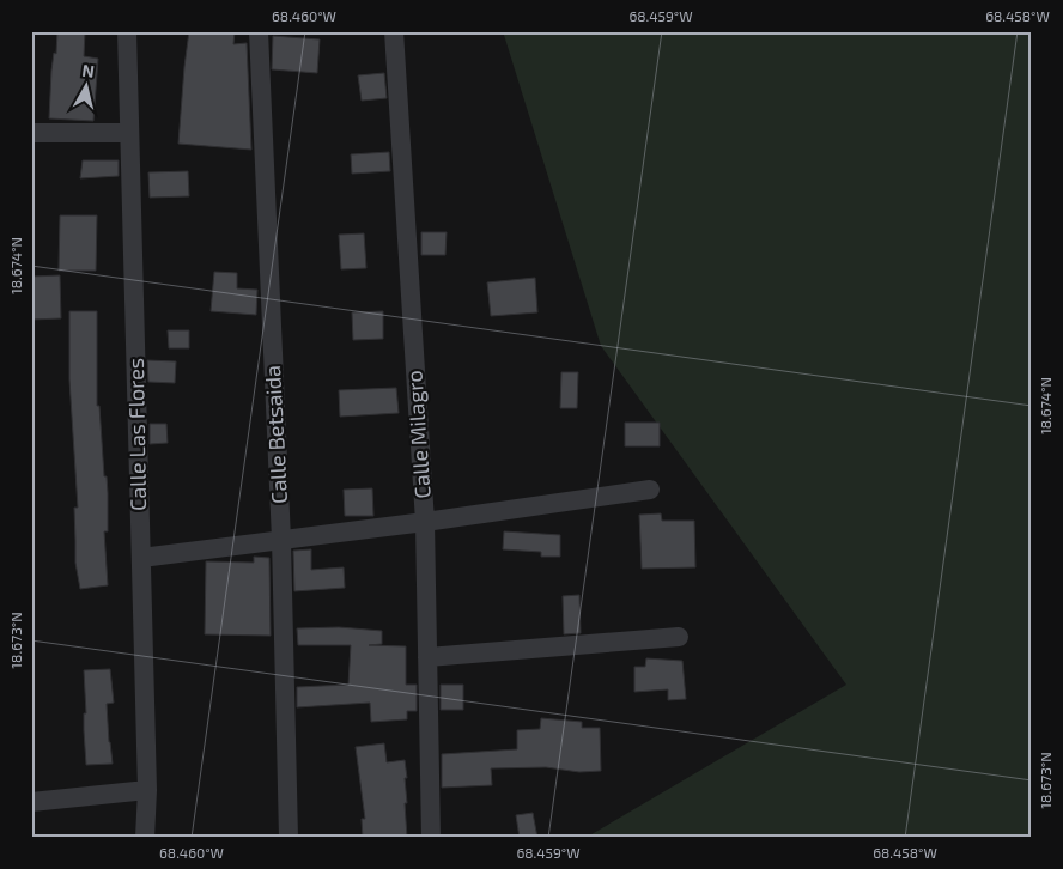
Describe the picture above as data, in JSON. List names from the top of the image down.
{
  "streets": {
    "street": ["Calle Las Flores", "Calle Betsaida", "Calle Milagro"]
  },
  "north": "top",
  "coordinates": [
    "68.460°W",
    "68.459°W",
    "68.458°W",
    "18.674°N",
    "18.673°N"
  ]
}
